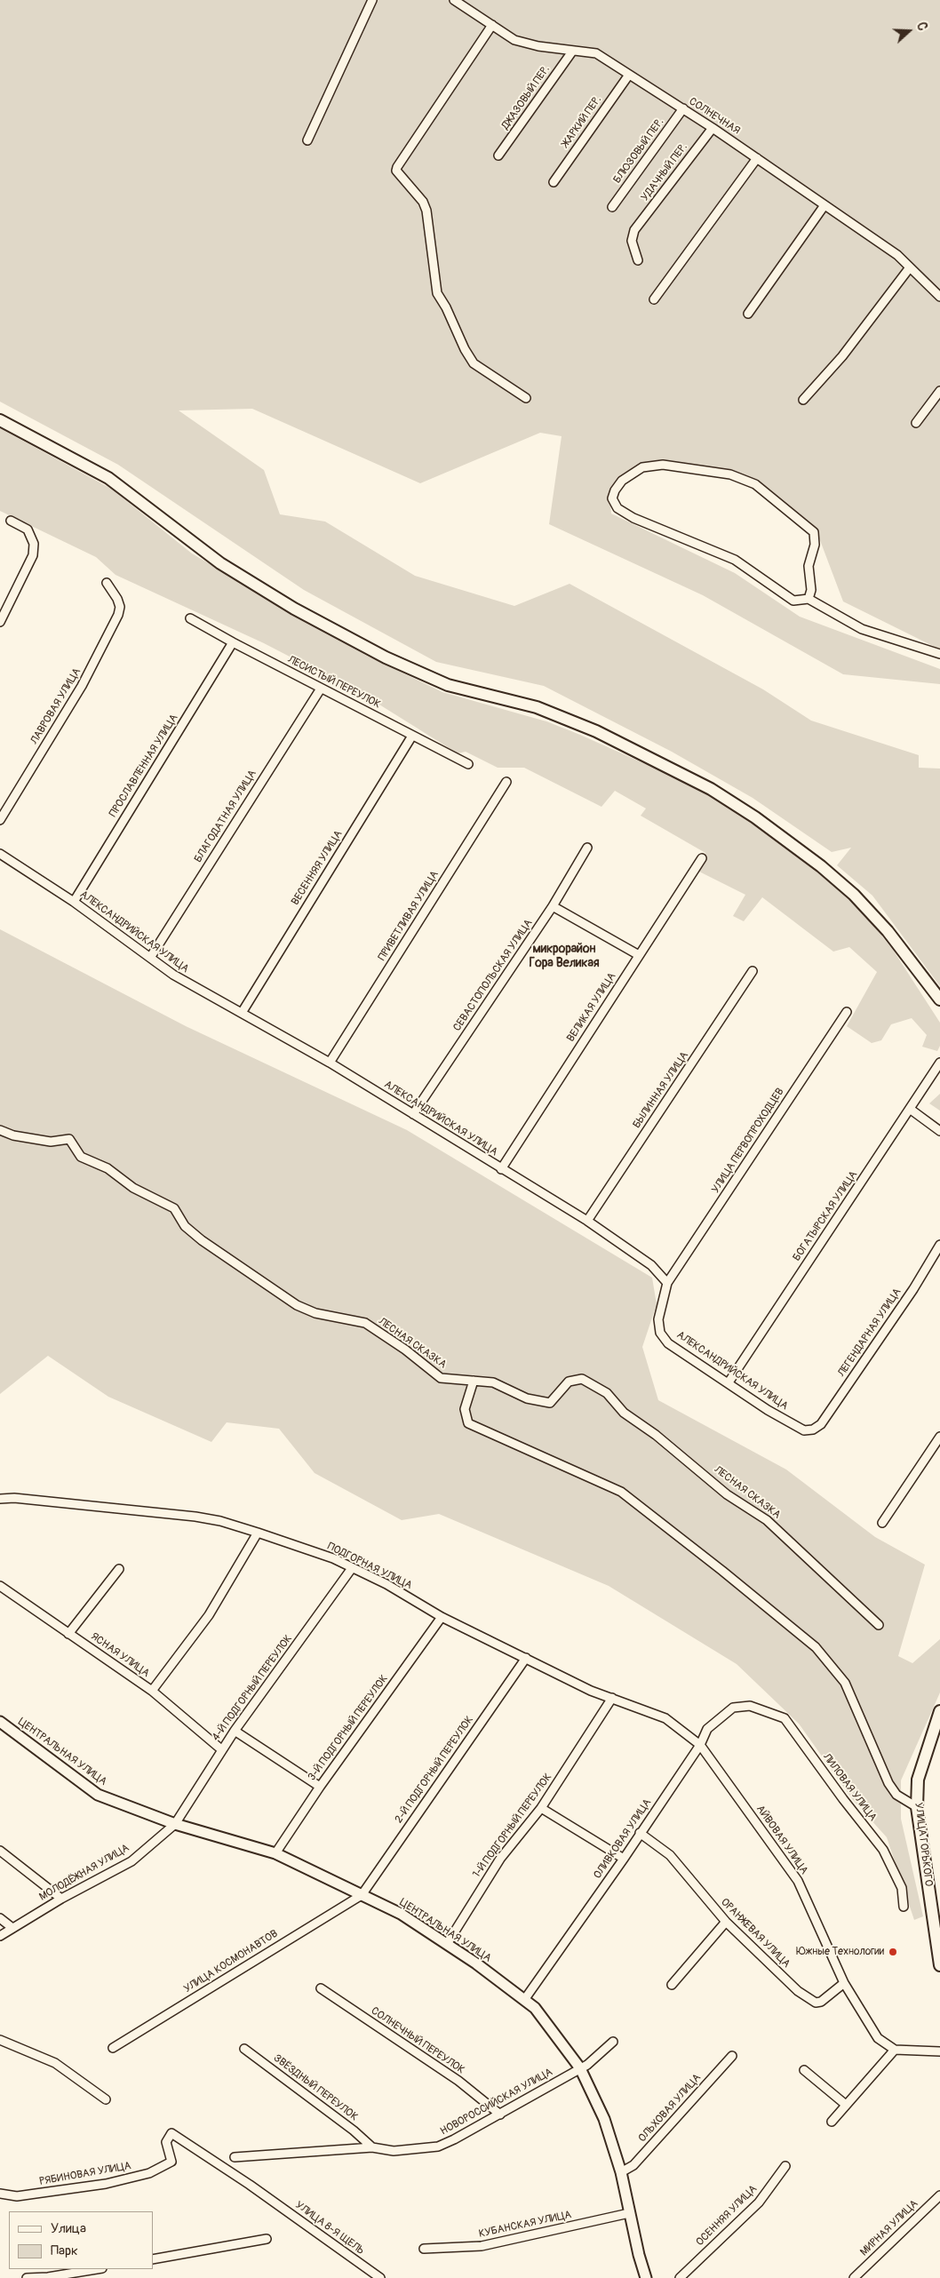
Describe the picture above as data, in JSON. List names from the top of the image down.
{
  "streets": {
    "main road": ["УЛИЦА ГОРЬКОГО"],
    "street": [
      "ДЖАЗОВЫЙ ПЕР.",
      "СОЛНЕЧНАЯ",
      "ЖАРКИЙ ПЕР.",
      "БЛЮЗОВЫЙ ПЕР.",
      "УДАЧНЫЙ ПЕР.",
      "ЛЕСИСТЫЙ ПЕРЕУЛОК",
      "ЛАВРОВАЯ УЛИЦА",
      "ПРОСЛАВЛЕННАЯ УЛИЦА",
      "БЛАГОДАТНАЯ УЛИЦА",
      "ВЕСЕННЯЯ УЛИЦА",
      "ПРИВЕТЛИВАЯ УЛИЦА",
      "АЛЕКСАНДРИЙСКАЯ УЛИЦА",
      "СЕВАСТОПОЛЬСКАЯ УЛИЦА",
      "ВЕЛИКАЯ УЛИЦА",
      "БЫЛИННАЯ УЛИЦА",
      "УЛИЦА ПЕРВОПРОХОДЦЕВ",
      "БОГАТЫРСКАЯ УЛИЦА",
      "ЛЕГЕНДАРНАЯ УЛИЦА",
      "ЛЕСНАЯ СКАЗКА",
      "ПОДГОРНАЯ УЛИЦА",
      "ЯСНАЯ УЛИЦА",
      "4-Й ПОДГОРНЫЙ ПЕРЕУЛОК",
      "3-Й ПОДГОРНЫЙ ПЕРЕУЛОК",
      "ЦЕНТРАЛЬНАЯ УЛИЦА",
      "2-Й ПОДГОРНЫЙ ПЕРЕУЛОК",
      "ЛИЛОВАЯ УЛИЦА",
      "1-Й ПОДГОРНЫЙ ПЕРЕУЛОК",
      "ОЛИВКОВАЯ УЛИЦА",
      "АЙВОВАЯ УЛИЦА",
      "МОЛОДЁЖНАЯ УЛИЦА",
      "ОРАНЖЕВАЯ УЛИЦА",
      "УЛИЦА КОСМОНАВТОВ",
      "СОЛНЕЧНЫЙ ПЕРЕУЛОК",
      "ЗВЁЗДНЫЙ ПЕРЕУЛОК",
      "НОВОРОССИЙСКАЯ УЛИЦА",
      "ОЛЬХОВАЯ УЛИЦА",
      "РЯБИНОВАЯ УЛИЦА",
      "ОСЕННЯЯ УЛИЦА",
      "КУБАНСКАЯ УЛИЦА",
      "УЛИЦА 8-Я ЩЕЛЬ",
      "МИРНАЯ УЛИЦА"
    ]
  },
  "crossings": [
    ["ДЖАЗОВЫЙ ПЕР.", "СОЛНЕЧНАЯ"],
    ["СОЛНЕЧНАЯ", "ЖАРКИЙ ПЕР."],
    ["СОЛНЕЧНАЯ", "БЛЮЗОВЫЙ ПЕР."],
    ["СОЛНЕЧНАЯ", "УДАЧНЫЙ ПЕР."],
    ["ЛЕСИСТЫЙ ПЕРЕУЛОК", "ПРОСЛАВЛЕННАЯ УЛИЦА"],
    ["ЛЕСИСТЫЙ ПЕРЕУЛОК", "БЛАГОДАТНАЯ УЛИЦА"],
    ["ЛЕСИСТЫЙ ПЕРЕУЛОК", "ВЕСЕННЯЯ УЛИЦА"],
    ["ПРОСЛАВЛЕННАЯ УЛИЦА", "АЛЕКСАНДРИЙСКАЯ УЛИЦА"],
    ["БЛАГОДАТНАЯ УЛИЦА", "АЛЕКСАНДРИЙСКАЯ УЛИЦА"],
    ["ВЕСЕННЯЯ УЛИЦА", "АЛЕКСАНДРИЙСКАЯ УЛИЦА"],
    ["ПРИВЕТЛИВАЯ УЛИЦА", "АЛЕКСАНДРИЙСКАЯ УЛИЦА"],
    ["АЛЕКСАНДРИЙСКАЯ УЛИЦА", "СЕВАСТОПОЛЬСКАЯ УЛИЦА"],
    ["АЛЕКСАНДРИЙСКАЯ УЛИЦА", "ВЕЛИКАЯ УЛИЦА"],
    ["АЛЕКСАНДРИЙСКАЯ УЛИЦА", "БЫЛИННАЯ УЛИЦА"],
    ["АЛЕКСАНДРИЙСКАЯ УЛИЦА", "УЛИЦА ПЕРВОПРОХОДЦЕВ"],
    ["АЛЕКСАНДРИЙСКАЯ УЛИЦА", "БОГАТЫРСКАЯ УЛИЦА"],
    ["АЛЕКСАНДРИЙСКАЯ УЛИЦА", "ЛЕГЕНДАРНАЯ УЛИЦА"],
    ["ПОДГОРНАЯ УЛИЦА", "4-Й ПОДГОРНЫЙ ПЕРЕУЛОК"],
    ["ПОДГОРНАЯ УЛИЦА", "3-Й ПОДГОРНЫЙ ПЕРЕУЛОК"],
    ["ПОДГОРНАЯ УЛИЦА", "2-Й ПОДГОРНЫЙ ПЕРЕУЛОК"],
    ["ПОДГОРНАЯ УЛИЦА", "1-Й ПОДГОРНЫЙ ПЕРЕУЛОК"],
    ["ПОДГОРНАЯ УЛИЦА", "ОЛИВКОВАЯ УЛИЦА"],
    ["ПОДГОРНАЯ УЛИЦА", "АЙВОВАЯ УЛИЦА"],
    ["ЯСНАЯ УЛИЦА", "4-Й ПОДГОРНЫЙ ПЕРЕУЛОК"],
    ["4-Й ПОДГОРНЫЙ ПЕРЕУЛОК", "ЦЕНТРАЛЬНАЯ УЛИЦА"],
    ["4-Й ПОДГОРНЫЙ ПЕРЕУЛОК", "МОЛОДЁЖНАЯ УЛИЦА"],
    ["3-Й ПОДГОРНЫЙ ПЕРЕУЛОК", "ЦЕНТРАЛЬНАЯ УЛИЦА"],
    ["ЦЕНТРАЛЬНАЯ УЛИЦА", "2-Й ПОДГОРНЫЙ ПЕРЕУЛОК"],
    ["ЦЕНТРАЛЬНАЯ УЛИЦА", "1-Й ПОДГОРНЫЙ ПЕРЕУЛОК"],
    ["ЦЕНТРАЛЬНАЯ УЛИЦА", "ОЛИВКОВАЯ УЛИЦА"],
    ["ЦЕНТРАЛЬНАЯ УЛИЦА", "МОЛОДЁЖНАЯ УЛИЦА"],
    ["ЦЕНТРАЛЬНАЯ УЛИЦА", "УЛИЦА КОСМОНАВТОВ"],
    ["ЦЕНТРАЛЬНАЯ УЛИЦА", "НОВОРОССИЙСКАЯ УЛИЦА"],
    ["ЦЕНТРАЛЬНАЯ УЛИЦА", "ОЛЬХОВАЯ УЛИЦА"],
    ["ЦЕНТРАЛЬНАЯ УЛИЦА", "КУБАНСКАЯ УЛИЦА"],
    ["2-Й ПОДГОРНЫЙ ПЕРЕУЛОК", "УЛИЦА КОСМОНАВТОВ"],
    ["ЛИЛОВАЯ УЛИЦА", "ОЛИВКОВАЯ УЛИЦА"],
    ["ОЛИВКОВАЯ УЛИЦА", "АЙВОВАЯ УЛИЦА"],
    ["ОЛИВКОВАЯ УЛИЦА", "ОРАНЖЕВАЯ УЛИЦА"],
    ["АЙВОВАЯ УЛИЦА", "ОРАНЖЕВАЯ УЛИЦА"],
    ["СОЛНЕЧНЫЙ ПЕРЕУЛОК", "НОВОРОССИЙСКАЯ УЛИЦА"],
    ["ЗВЁЗДНЫЙ ПЕРЕУЛОК", "НОВОРОССИЙСКАЯ УЛИЦА"],
    ["РЯБИНОВАЯ УЛИЦА", "УЛИЦА 8-Я ЩЕЛЬ"]
  ],
  "districts": ["микрорайон Гора Великая"],
  "places": ["Южные Технологии"],
  "legend": ["Улица", "Парк"],
  "north": "right"
}
